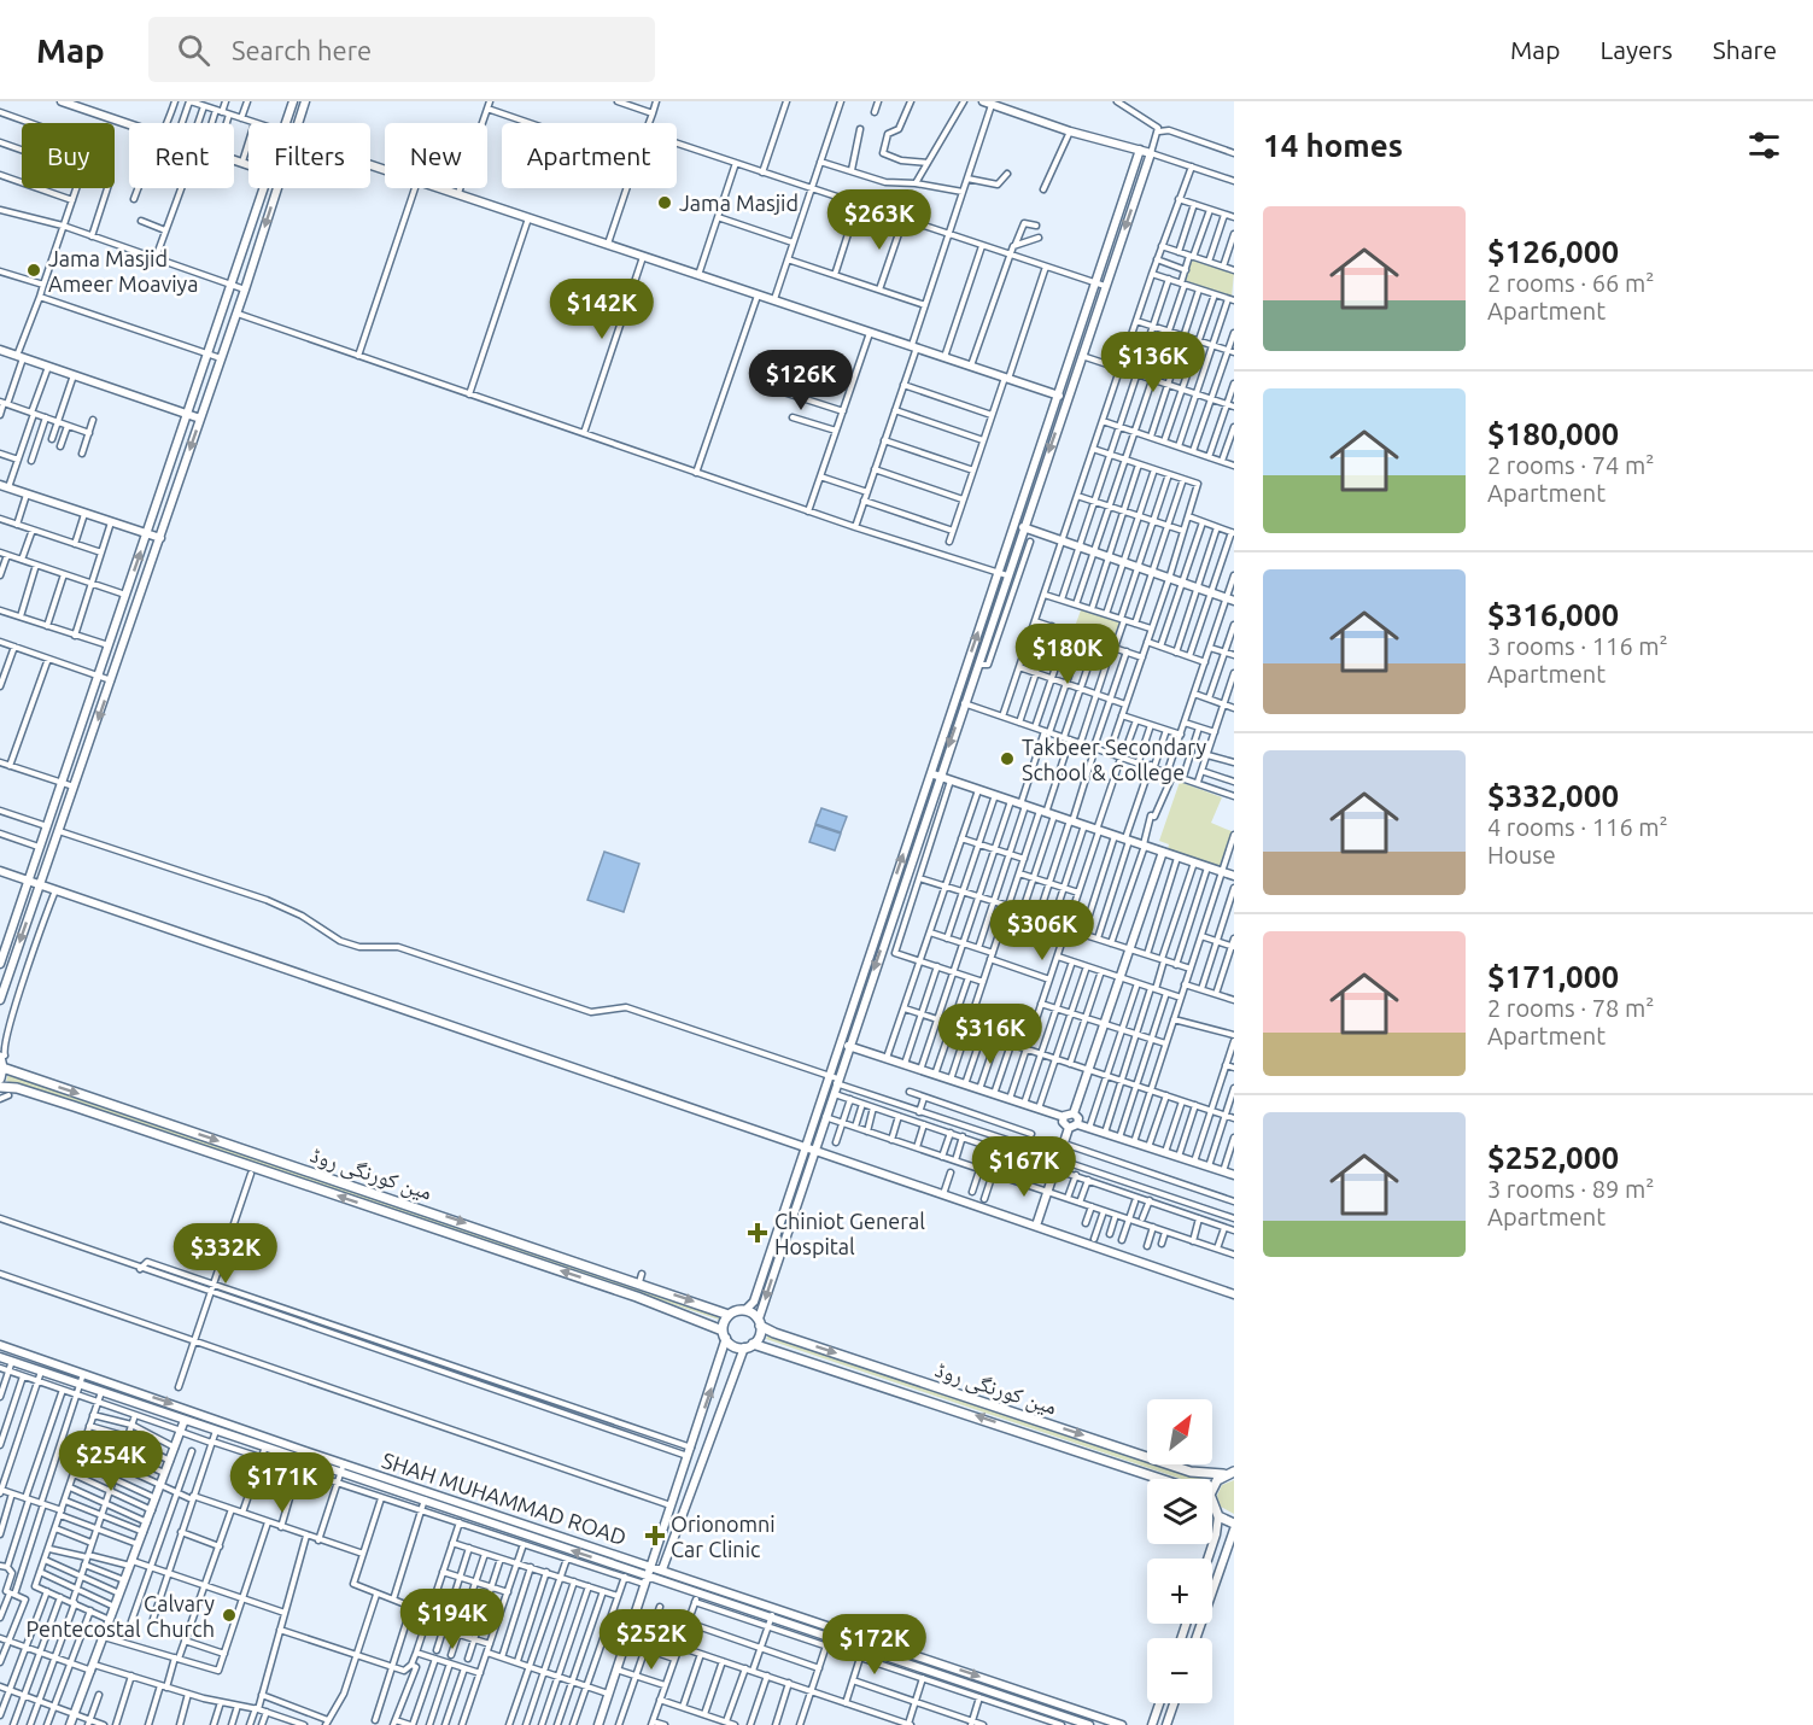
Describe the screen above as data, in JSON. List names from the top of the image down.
{
  "streets": {
    "main road": ["مین کورنگی روڈ"],
    "street": ["SHAH MUHAMMAD ROAD"]
  },
  "places": {
    "other": [
      "Jama Masjid",
      "Jama Masjid Ameer Moaviya",
      "Takbeer Secondary School & College",
      "Calvary Pentecostal Church"
    ],
    "health": ["Chiniot General Hospital", "Orionomni Car Clinic"]
  },
  "north": "top right",
  "page": {
    "header": "Map",
    "search": "Search here",
    "nav": ["Map", "Layers", "Share"],
    "heading": "14 homes",
    "chip": [
      "Buy",
      "Rent",
      "Filters",
      "New",
      "Apartment"
    ],
    "list": [
      {
        "name": "$126,000",
        "note": "2 rooms · 66 m² · Apartment"
      },
      {
        "name": "$180,000",
        "note": "2 rooms · 74 m² · Apartment"
      },
      {
        "name": "$316,000",
        "note": "3 rooms · 116 m² · Apartment"
      },
      {
        "name": "$332,000",
        "note": "4 rooms · 116 m² · House"
      },
      {
        "name": "$171,000",
        "note": "2 rooms · 78 m² · Apartment"
      },
      {
        "name": "$252,000",
        "note": "3 rooms · 89 m² · Apartment"
      }
    ],
    "price": [
      "$263K",
      "$142K",
      "$136K",
      "$126K",
      "$180K",
      "$306K",
      "$316K",
      "$167K",
      "$332K",
      "$254K",
      "$171K",
      "$194K",
      "$252K",
      "$172K"
    ],
    "map_buttons": ["+", "−"]
  }
}
